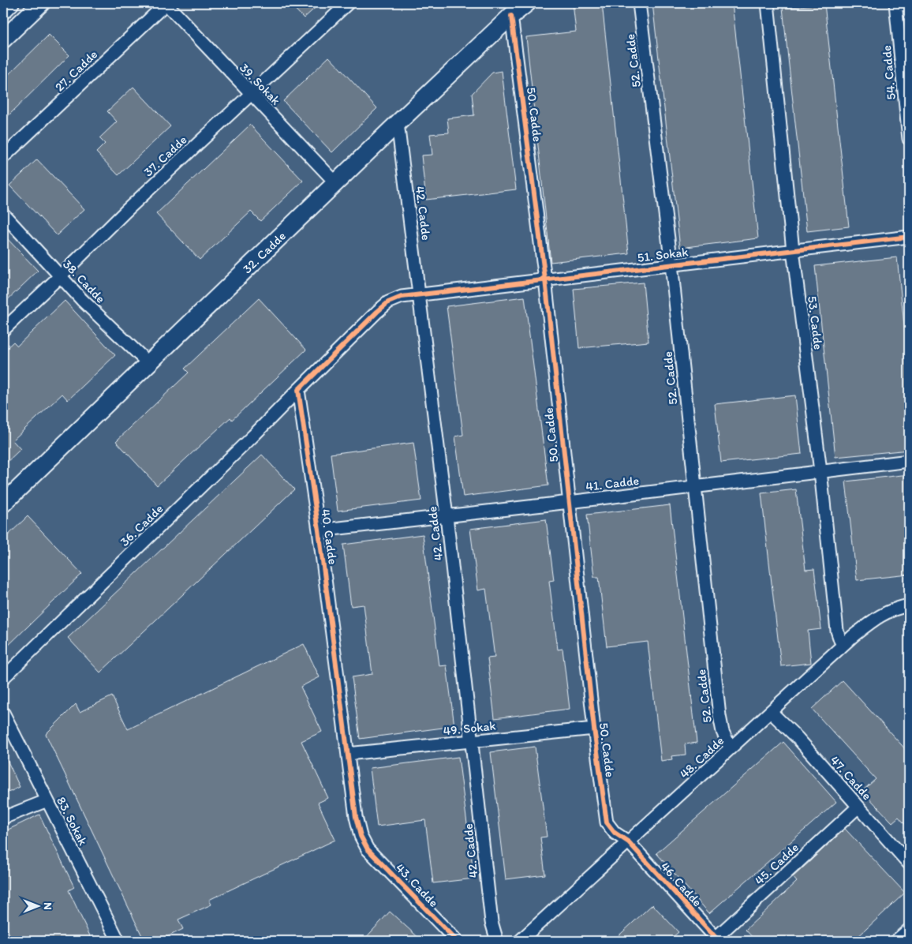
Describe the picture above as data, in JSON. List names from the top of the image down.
{
  "streets": {
    "street": [
      "52. Cadde",
      "27. Cadde",
      "54. Cadde",
      "39. Sokak",
      "50. Cadde",
      "37. Cadde",
      "42. Cadde",
      "32. Cadde",
      "51. Sokak",
      "38. Cadde",
      "53. Cadde",
      "41. Cadde",
      "36. Cadde",
      "40. Cadde",
      "49. Sokak",
      "48. Cadde",
      "47. Cadde",
      "83. Sokak",
      "45. Cadde",
      "46. Cadde",
      "43. Cadde"
    ]
  },
  "crossings": [
    ["52. Cadde", "51. Sokak"],
    ["52. Cadde", "41. Cadde"],
    ["52. Cadde", "48. Cadde"],
    ["27. Cadde", "39. Sokak"],
    ["39. Sokak", "37. Cadde"],
    ["39. Sokak", "32. Cadde"],
    ["50. Cadde", "32. Cadde"],
    ["50. Cadde", "51. Sokak"],
    ["50. Cadde", "41. Cadde"],
    ["50. Cadde", "49. Sokak"],
    ["50. Cadde", "48. Cadde"],
    ["50. Cadde", "46. Cadde"],
    ["37. Cadde", "38. Cadde"],
    ["42. Cadde", "32. Cadde"],
    ["42. Cadde", "51. Sokak"],
    ["42. Cadde", "41. Cadde"],
    ["42. Cadde", "49. Sokak"],
    ["32. Cadde", "38. Cadde"],
    ["51. Sokak", "53. Cadde"],
    ["53. Cadde", "41. Cadde"],
    ["53. Cadde", "48. Cadde"],
    ["41. Cadde", "40. Cadde"],
    ["36. Cadde", "40. Cadde"],
    ["40. Cadde", "49. Sokak"],
    ["40. Cadde", "43. Cadde"],
    ["48. Cadde", "47. Cadde"],
    ["48. Cadde", "46. Cadde"],
    ["47. Cadde", "45. Cadde"],
    ["45. Cadde", "46. Cadde"]
  ],
  "north": "right"
}
